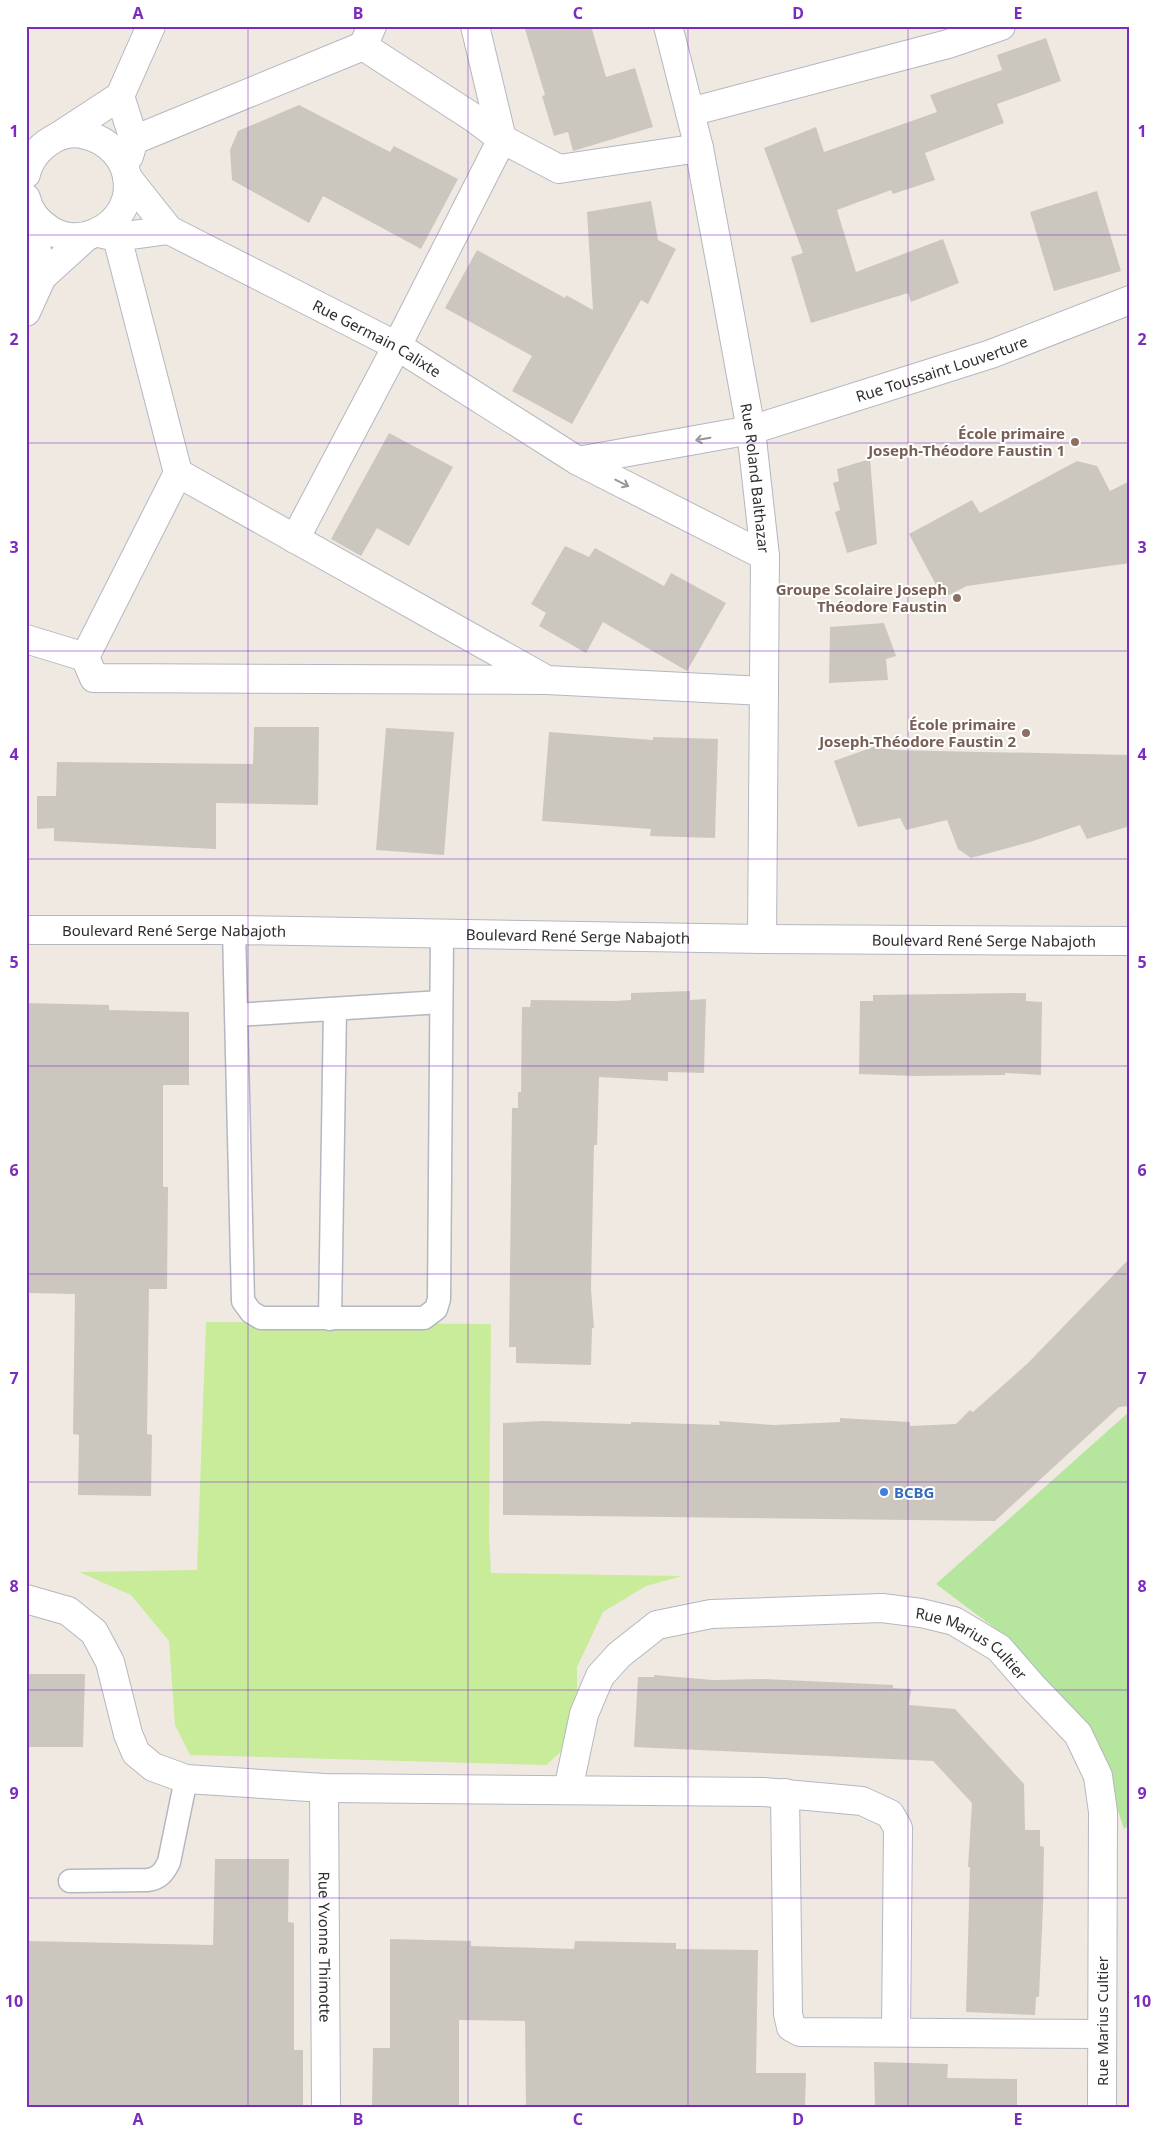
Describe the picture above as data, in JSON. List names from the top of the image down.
{
  "streets": {
    "street": [
      "Rue Germain Calixte",
      "Rue Toussaint Louverture",
      "Rue Roland Balthazar",
      "Boulevard René Serge Nabajoth",
      "Rue Marius Cultier",
      "Rue Yvonne Thimotte"
    ]
  },
  "crossings": [
    ["Rue Germain Calixte", "Rue Roland Balthazar"],
    ["Rue Toussaint Louverture", "Rue Roland Balthazar"],
    ["Rue Roland Balthazar", "Boulevard René Serge Nabajoth"]
  ],
  "places": [
    "École primaire Joseph-Théodore Faustin 1",
    "Groupe Scolaire Joseph Théodore Faustin",
    "École primaire Joseph-Théodore Faustin 2",
    "BCBG"
  ],
  "grid": {
    "columns": [
      "A",
      "B",
      "C",
      "D",
      "E"
    ],
    "rows": [
      "1",
      "2",
      "3",
      "4",
      "5",
      "6",
      "7",
      "8",
      "9",
      "10"
    ]
  }
}
